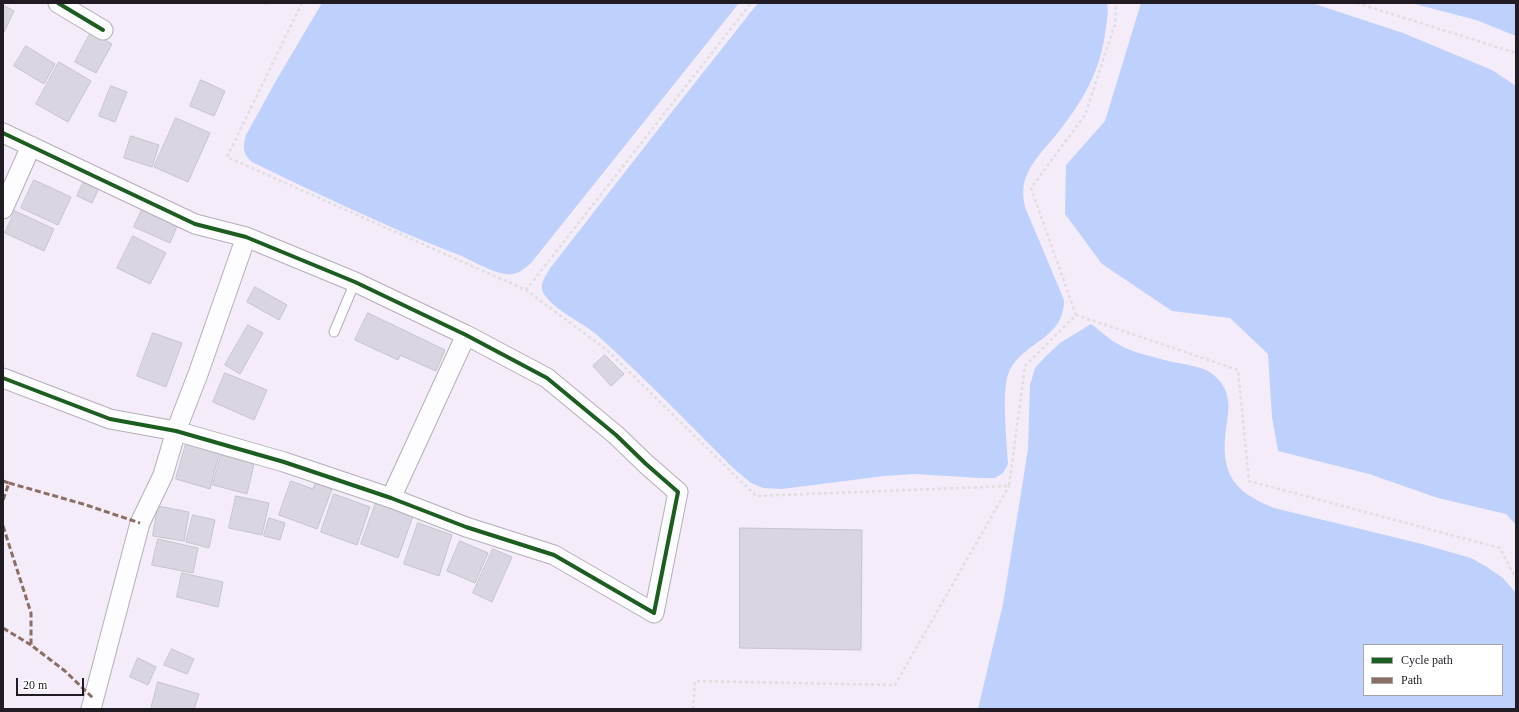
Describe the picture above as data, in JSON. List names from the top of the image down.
{
  "legend": ["Cycle path", "Path"],
  "scale_bar": "20 m"
}
